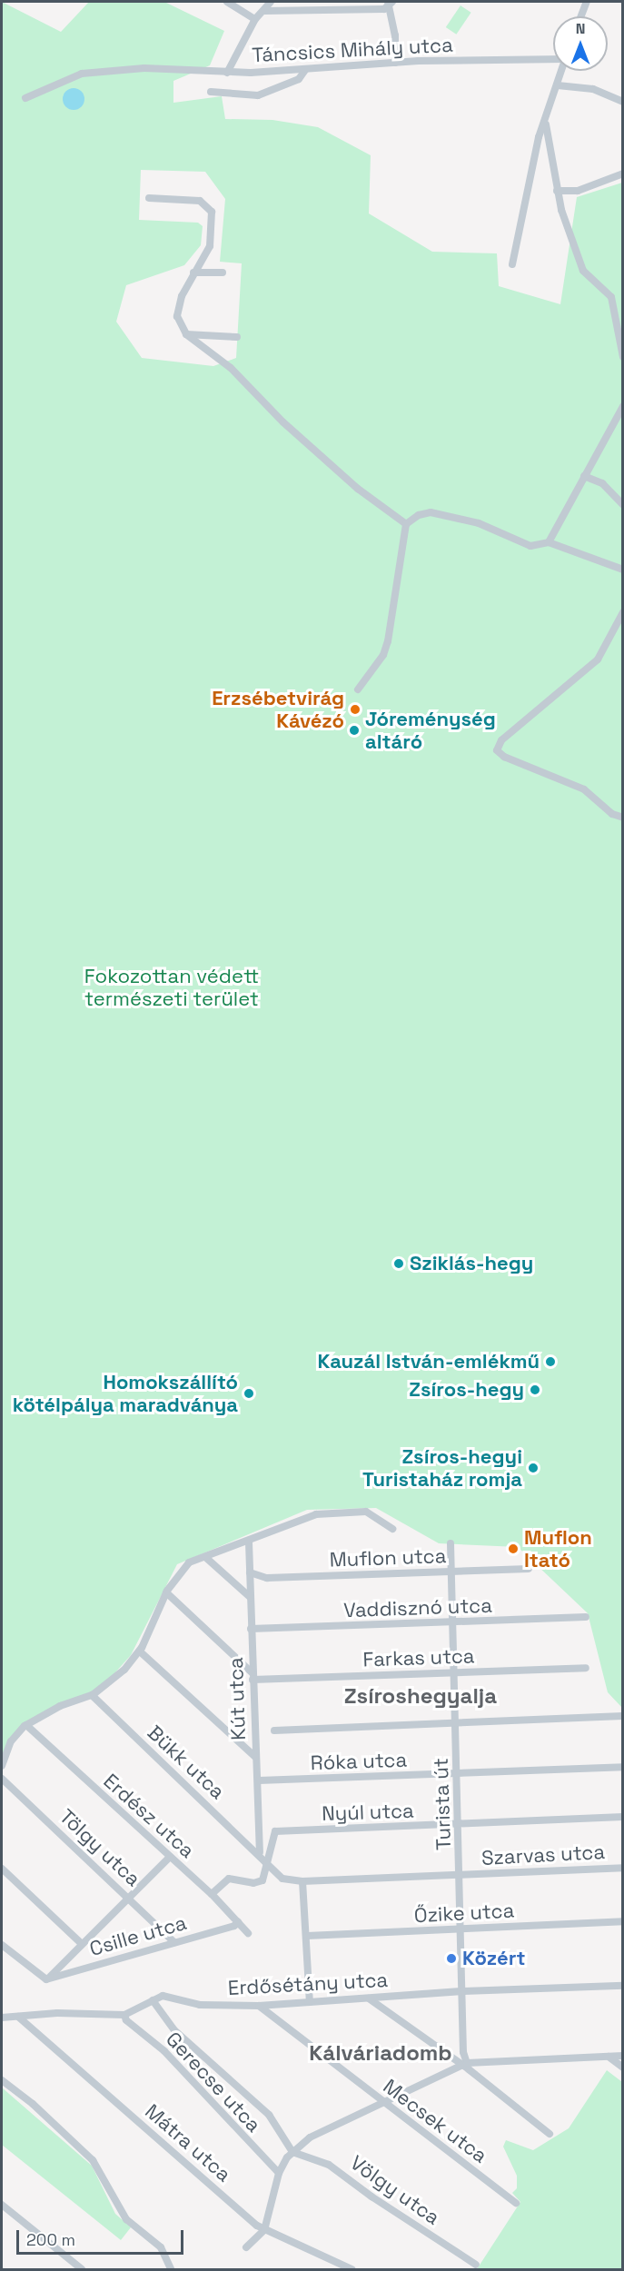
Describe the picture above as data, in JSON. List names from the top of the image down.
{
  "streets": {
    "street": [
      "Táncsics Mihály utca",
      "Muflon utca",
      "Vaddisznó utca",
      "Farkas utca",
      "Kút utca",
      "Róka utca",
      "Bükk utca",
      "Turista út",
      "Nyúl utca",
      "Erdész utca",
      "Tölgy utca",
      "Szarvas utca",
      "Őzike utca",
      "Csille utca",
      "Erdősétány utca",
      "Gerecse utca",
      "Mecsek utca",
      "Mátra utca",
      "Völgy utca"
    ]
  },
  "crossings": [
    ["Muflon utca", "Kút utca"],
    ["Muflon utca", "Turista út"],
    ["Vaddisznó utca", "Kút utca"],
    ["Vaddisznó utca", "Turista út"],
    ["Farkas utca", "Kút utca"],
    ["Farkas utca", "Turista út"],
    ["Kút utca", "Róka utca"],
    ["Kút utca", "Bükk utca"],
    ["Róka utca", "Turista út"],
    ["Bükk utca", "Nyúl utca"],
    ["Bükk utca", "Szarvas utca"],
    ["Turista út", "Nyúl utca"],
    ["Turista út", "Szarvas utca"],
    ["Turista út", "Őzike utca"],
    ["Turista út", "Erdősétány utca"],
    ["Nyúl utca", "Szarvas utca"],
    ["Erdész utca", "Csille utca"],
    ["Tölgy utca", "Csille utca"],
    ["Erdősétány utca", "Gerecse utca"],
    ["Erdősétány utca", "Mecsek utca"],
    ["Erdősétány utca", "Mátra utca"],
    ["Gerecse utca", "Völgy utca"]
  ],
  "districts": ["Zsíroshegyalja", "Kálváriadomb"],
  "parks": ["Fokozottan védett természeti terület"],
  "places": [
    "Erzsébetvirág Kávézó",
    "Jóreménység altáró",
    "Sziklás-hegy",
    "Kauzál István-emlékmű",
    "Zsíros-hegy",
    "Homokszállító kötélpálya maradványa",
    "Zsíros-hegyi Turistaház romja",
    "Muflon Itató",
    "Közért"
  ],
  "scale_bar": "200 m",
  "north": "top"
}
